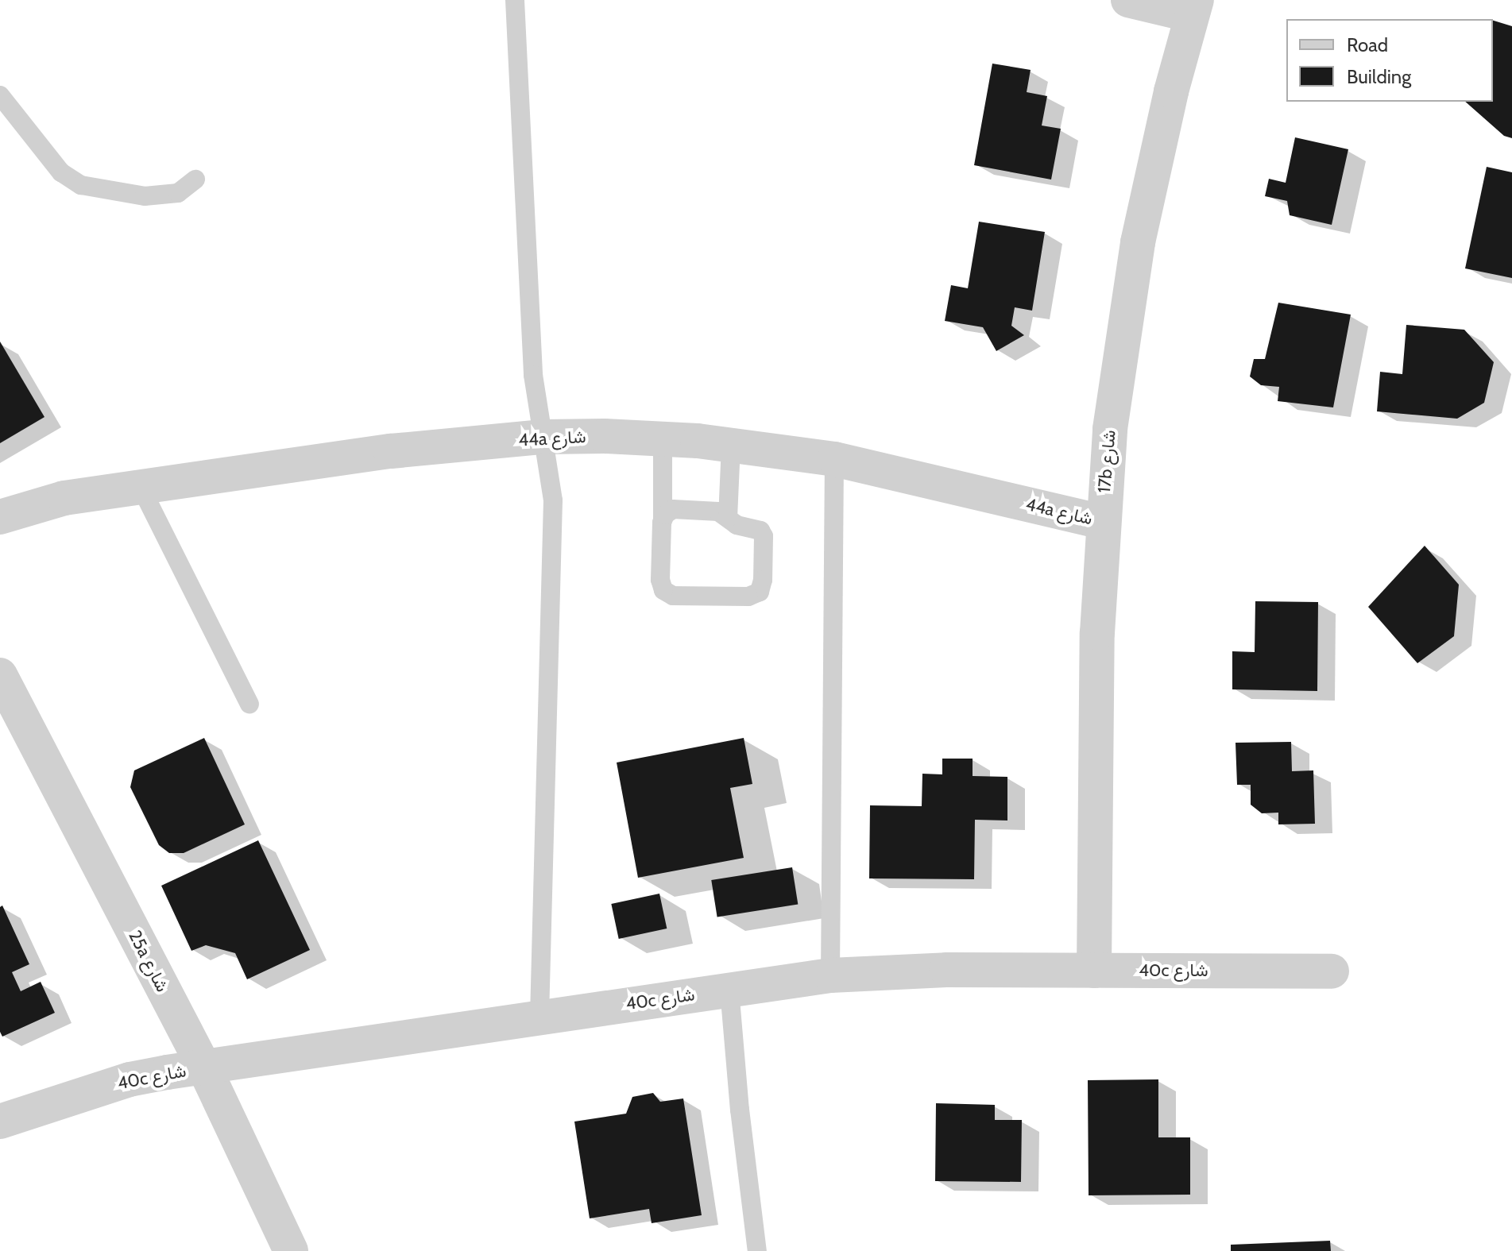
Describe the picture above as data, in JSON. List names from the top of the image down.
{
  "streets": {
    "street": [
      "44a شارع",
      "17b شارع",
      "25a شارع",
      "40c شارع"
    ]
  },
  "crossings": [
    ["44a شارع", "17b شارع"],
    ["17b شارع", "40c شارع"],
    ["25a شارع", "40c شارع"]
  ],
  "legend": ["Road", "Building"]
}
